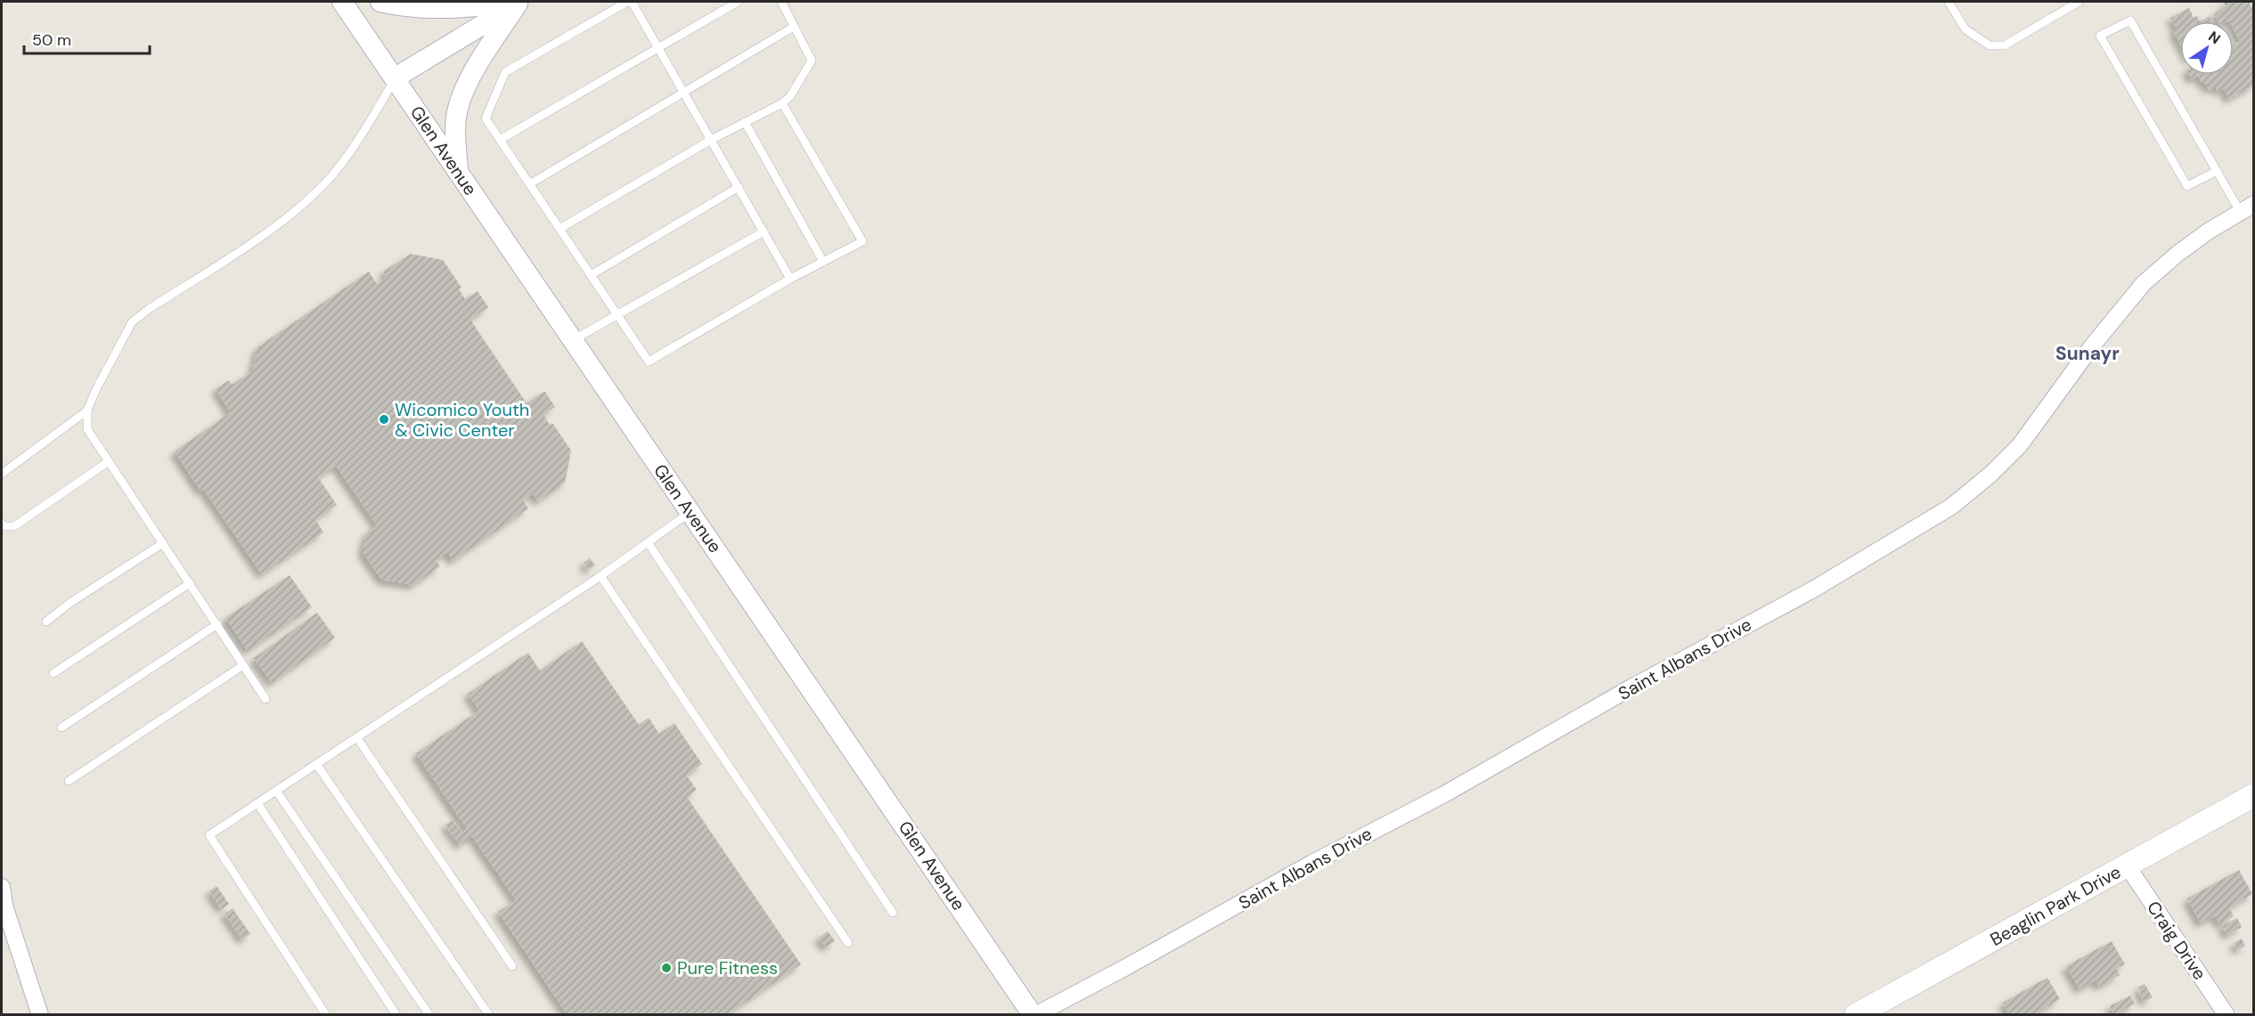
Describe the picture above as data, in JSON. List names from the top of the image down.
{
  "streets": {
    "main road": ["Beaglin Park Drive"],
    "street": ["Glen Avenue", "Saint Albans Drive", "Craig Drive"]
  },
  "crossings": [
    ["Glen Avenue", "Saint Albans Drive"],
    ["Beaglin Park Drive", "Craig Drive"]
  ],
  "districts": ["Sunayr"],
  "places": ["Wicomico Youth & Civic Center", "Pure Fitness"],
  "scale_bar": "50 m",
  "north": "top right"
}
